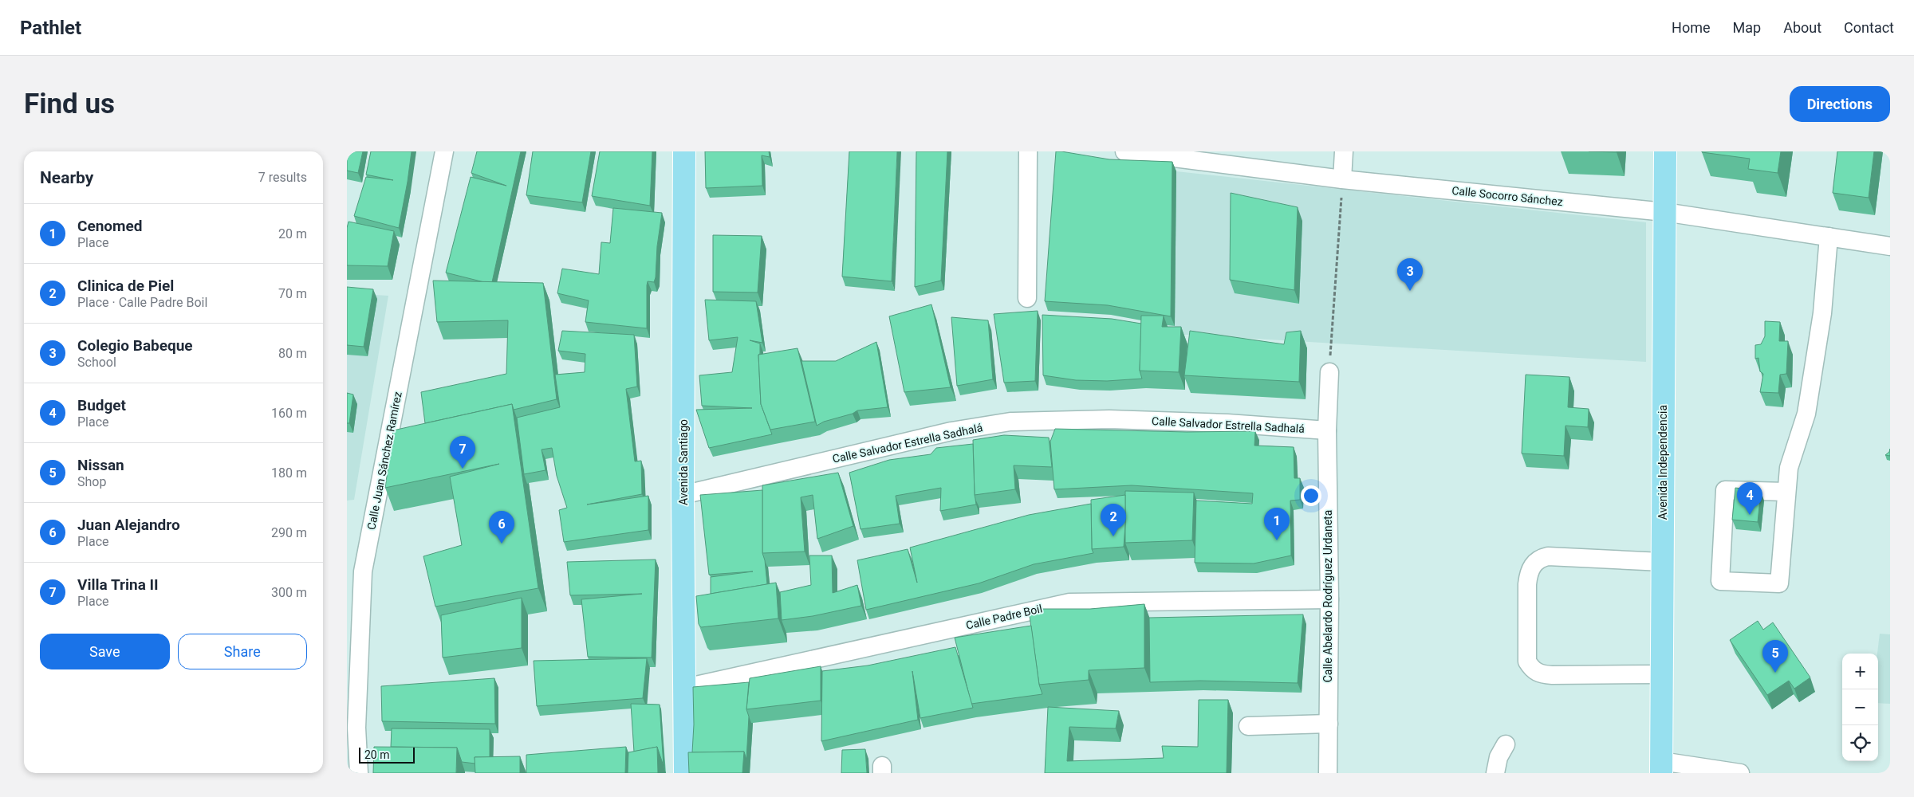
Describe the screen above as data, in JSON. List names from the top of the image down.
{
  "streets": {
    "main road": ["Avenida Santiago", "Avenida Independencia"],
    "street": [
      "Calle Socorro Sánchez",
      "Calle Salvador Estrella Sadhalá",
      "Calle Juan Sánchez Ramírez",
      "Calle Abelardo Rodríguez Urdaneta",
      "Calle Padre Boil"
    ]
  },
  "crossings": [
    ["Calle Socorro Sánchez", "Avenida Independencia"],
    ["Calle Salvador Estrella Sadhalá", "Avenida Santiago"],
    ["Calle Salvador Estrella Sadhalá", "Calle Abelardo Rodríguez Urdaneta"],
    ["Avenida Santiago", "Calle Padre Boil"],
    ["Calle Abelardo Rodríguez Urdaneta", "Calle Padre Boil"]
  ],
  "scale_bar": "20 m",
  "page": {
    "header": "Pathlet",
    "nav": [
      "Home",
      "Map",
      "About",
      "Contact"
    ],
    "buttons": [
      "Directions",
      ["Save", "Share"]
    ],
    "title": "Find us",
    "heading": ["Nearby", "7 results"],
    "list": [
      {
        "mark": "1",
        "name": "Cenomed",
        "note": "Place",
        "value": "20 m"
      },
      {
        "mark": "2",
        "name": "Clinica de Piel",
        "note": "Place · Calle Padre Boil",
        "value": "70 m"
      },
      {
        "mark": "3",
        "name": "Colegio Babeque",
        "note": "School",
        "value": "80 m"
      },
      {
        "mark": "4",
        "name": "Budget",
        "note": "Place",
        "value": "160 m"
      },
      {
        "mark": "5",
        "name": "Nissan",
        "note": "Shop",
        "value": "180 m"
      },
      {
        "mark": "6",
        "name": "Juan Alejandro",
        "note": "Place",
        "value": "290 m"
      },
      {
        "mark": "7",
        "name": "Villa Trina II",
        "note": "Place",
        "value": "300 m"
      }
    ],
    "pins": [
      "3",
      "7",
      "4",
      "2",
      "1",
      "6",
      "5"
    ],
    "map_buttons": ["+", "−"],
    "scale": "20 m"
  }
}
